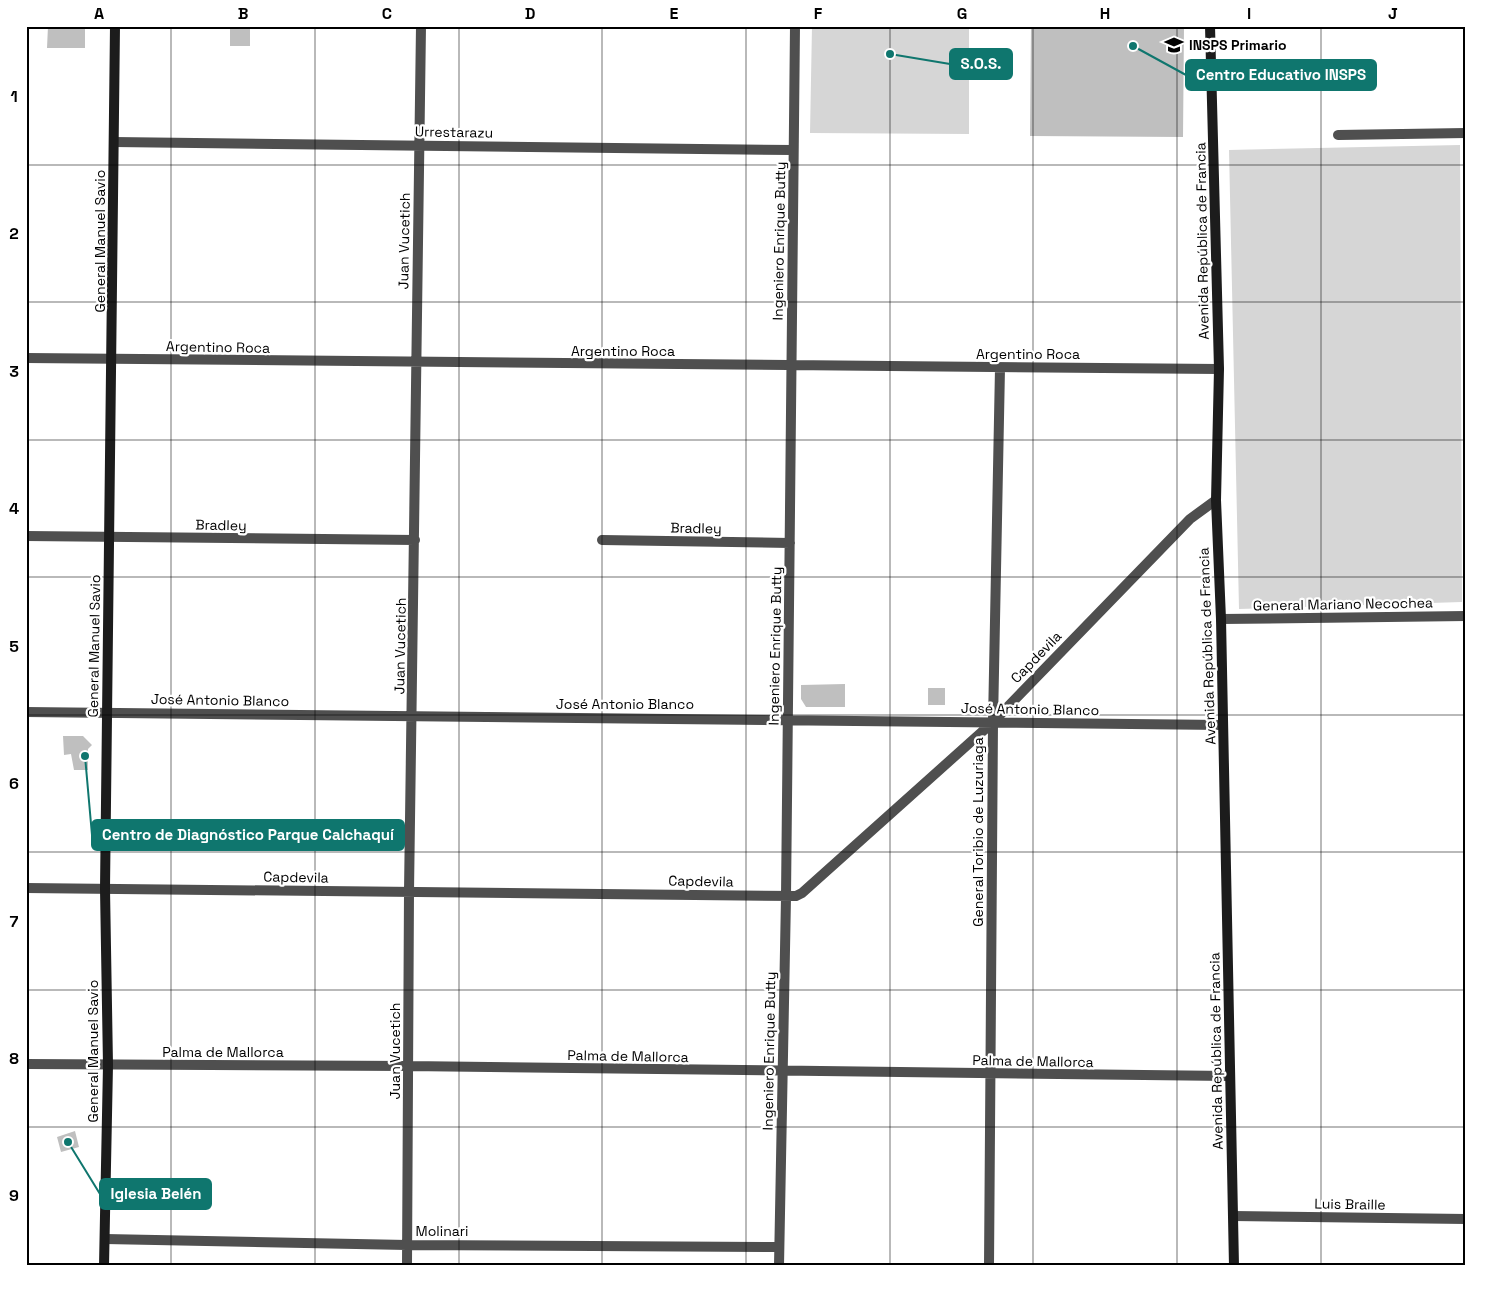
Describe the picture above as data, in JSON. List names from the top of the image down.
{
  "streets": {
    "main road": ["General Manuel Savio", "Avenida República de Francia"],
    "street": [
      "Urrestarazu",
      "Juan Vucetich",
      "Ingeniero Enrique Butty",
      "Argentino Roca",
      "Bradley",
      "General Mariano Necochea",
      "Capdevila",
      "José Antonio Blanco",
      "General Toribio de Luzuriaga",
      "Palma de Mallorca",
      "Luis Braille",
      "Molinari"
    ]
  },
  "crossings": [
    ["Urrestarazu", "General Manuel Savio"],
    ["Urrestarazu", "Juan Vucetich"],
    ["Urrestarazu", "Ingeniero Enrique Butty"],
    ["General Manuel Savio", "Argentino Roca"],
    ["General Manuel Savio", "Bradley"],
    ["General Manuel Savio", "Capdevila"],
    ["General Manuel Savio", "José Antonio Blanco"],
    ["General Manuel Savio", "Palma de Mallorca"],
    ["General Manuel Savio", "Molinari"],
    ["Juan Vucetich", "Argentino Roca"],
    ["Juan Vucetich", "Bradley"],
    ["Juan Vucetich", "Capdevila"],
    ["Juan Vucetich", "José Antonio Blanco"],
    ["Juan Vucetich", "Palma de Mallorca"],
    ["Juan Vucetich", "Molinari"],
    ["Ingeniero Enrique Butty", "Argentino Roca"],
    ["Ingeniero Enrique Butty", "Bradley"],
    ["Ingeniero Enrique Butty", "Capdevila"],
    ["Ingeniero Enrique Butty", "José Antonio Blanco"],
    ["Ingeniero Enrique Butty", "Palma de Mallorca"],
    ["Ingeniero Enrique Butty", "Molinari"],
    ["Avenida República de Francia", "Argentino Roca"],
    ["Avenida República de Francia", "General Mariano Necochea"],
    ["Avenida República de Francia", "Capdevila"],
    ["Avenida República de Francia", "José Antonio Blanco"],
    ["Avenida República de Francia", "Palma de Mallorca"],
    ["Avenida República de Francia", "Luis Braille"],
    ["Argentino Roca", "General Toribio de Luzuriaga"],
    ["Capdevila", "José Antonio Blanco"],
    ["Capdevila", "General Toribio de Luzuriaga"],
    ["José Antonio Blanco", "General Toribio de Luzuriaga"],
    ["General Toribio de Luzuriaga", "Palma de Mallorca"]
  ],
  "places": {
    "school or university": ["INSPS Primario"],
    "other": [
      "Centro Educativo INSPS",
      "S.O.S.",
      "Centro de Diagnóstico Parque Calchaquí",
      "Iglesia Belén"
    ]
  },
  "grid": {
    "columns": [
      "A",
      "B",
      "C",
      "D",
      "E",
      "F",
      "G",
      "H",
      "I",
      "J"
    ],
    "rows": [
      "1",
      "2",
      "3",
      "4",
      "5",
      "6",
      "7",
      "8",
      "9"
    ]
  }
}
